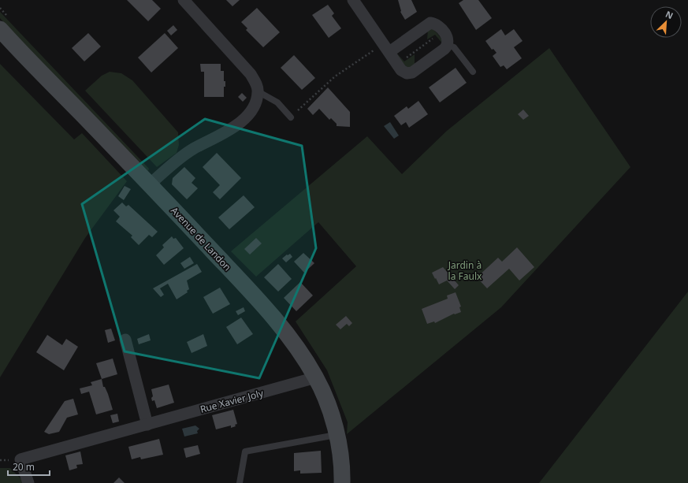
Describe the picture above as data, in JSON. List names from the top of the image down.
{
  "streets": {
    "street": ["Avenue de Landon", "Rue Xavier Joly"]
  },
  "crossings": [
    ["Avenue de Landon", "Rue Xavier Joly"]
  ],
  "parks": ["Jardin à la Faulx"],
  "scale_bar": "20 m",
  "north": "top right"
}
